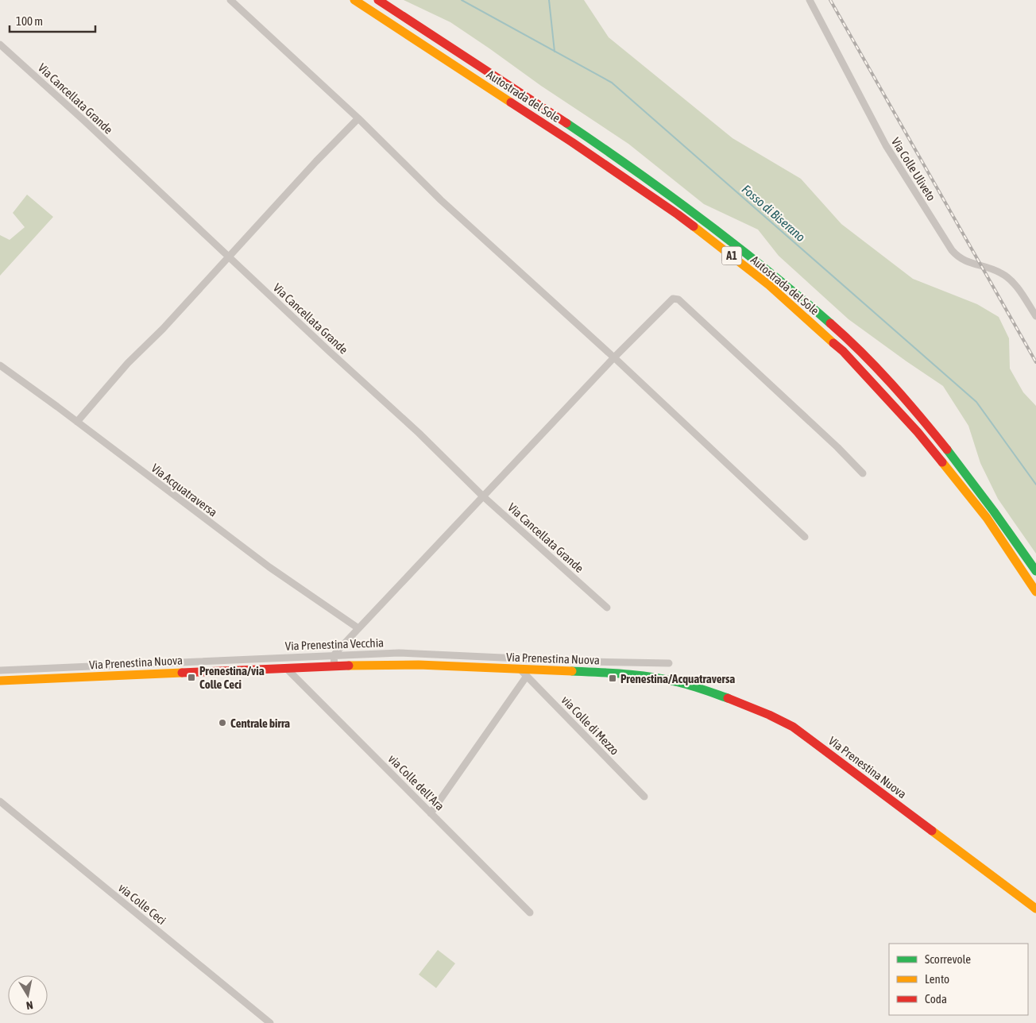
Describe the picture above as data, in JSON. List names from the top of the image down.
{
  "streets": {
    "main road": ["Autostrada del Sole", "A1", "Via Prenestina Nuova"],
    "street": [
      "Via Cancellata Grande",
      "Via Colle Uliveto",
      "Via Acquatraversa",
      "Via Prenestina Vecchia",
      "via Colle di Mezzo",
      "via Colle dell'Ara",
      "via Colle Ceci"
    ]
  },
  "crossings": [
    ["Via Prenestina Nuova", "via Colle di Mezzo"],
    ["Via Prenestina Nuova", "via Colle dell'Ara"]
  ],
  "water": ["Fosso di Biserano"],
  "places": {
    "transit": ["Prenestina/via Colle Ceci", "Prenestina/Acquatraversa"],
    "other": ["Centrale birra"]
  },
  "legend": ["Scorrevole", "Lento", "Coda"],
  "scale_bar": "100 m",
  "north": "bottom"
}
